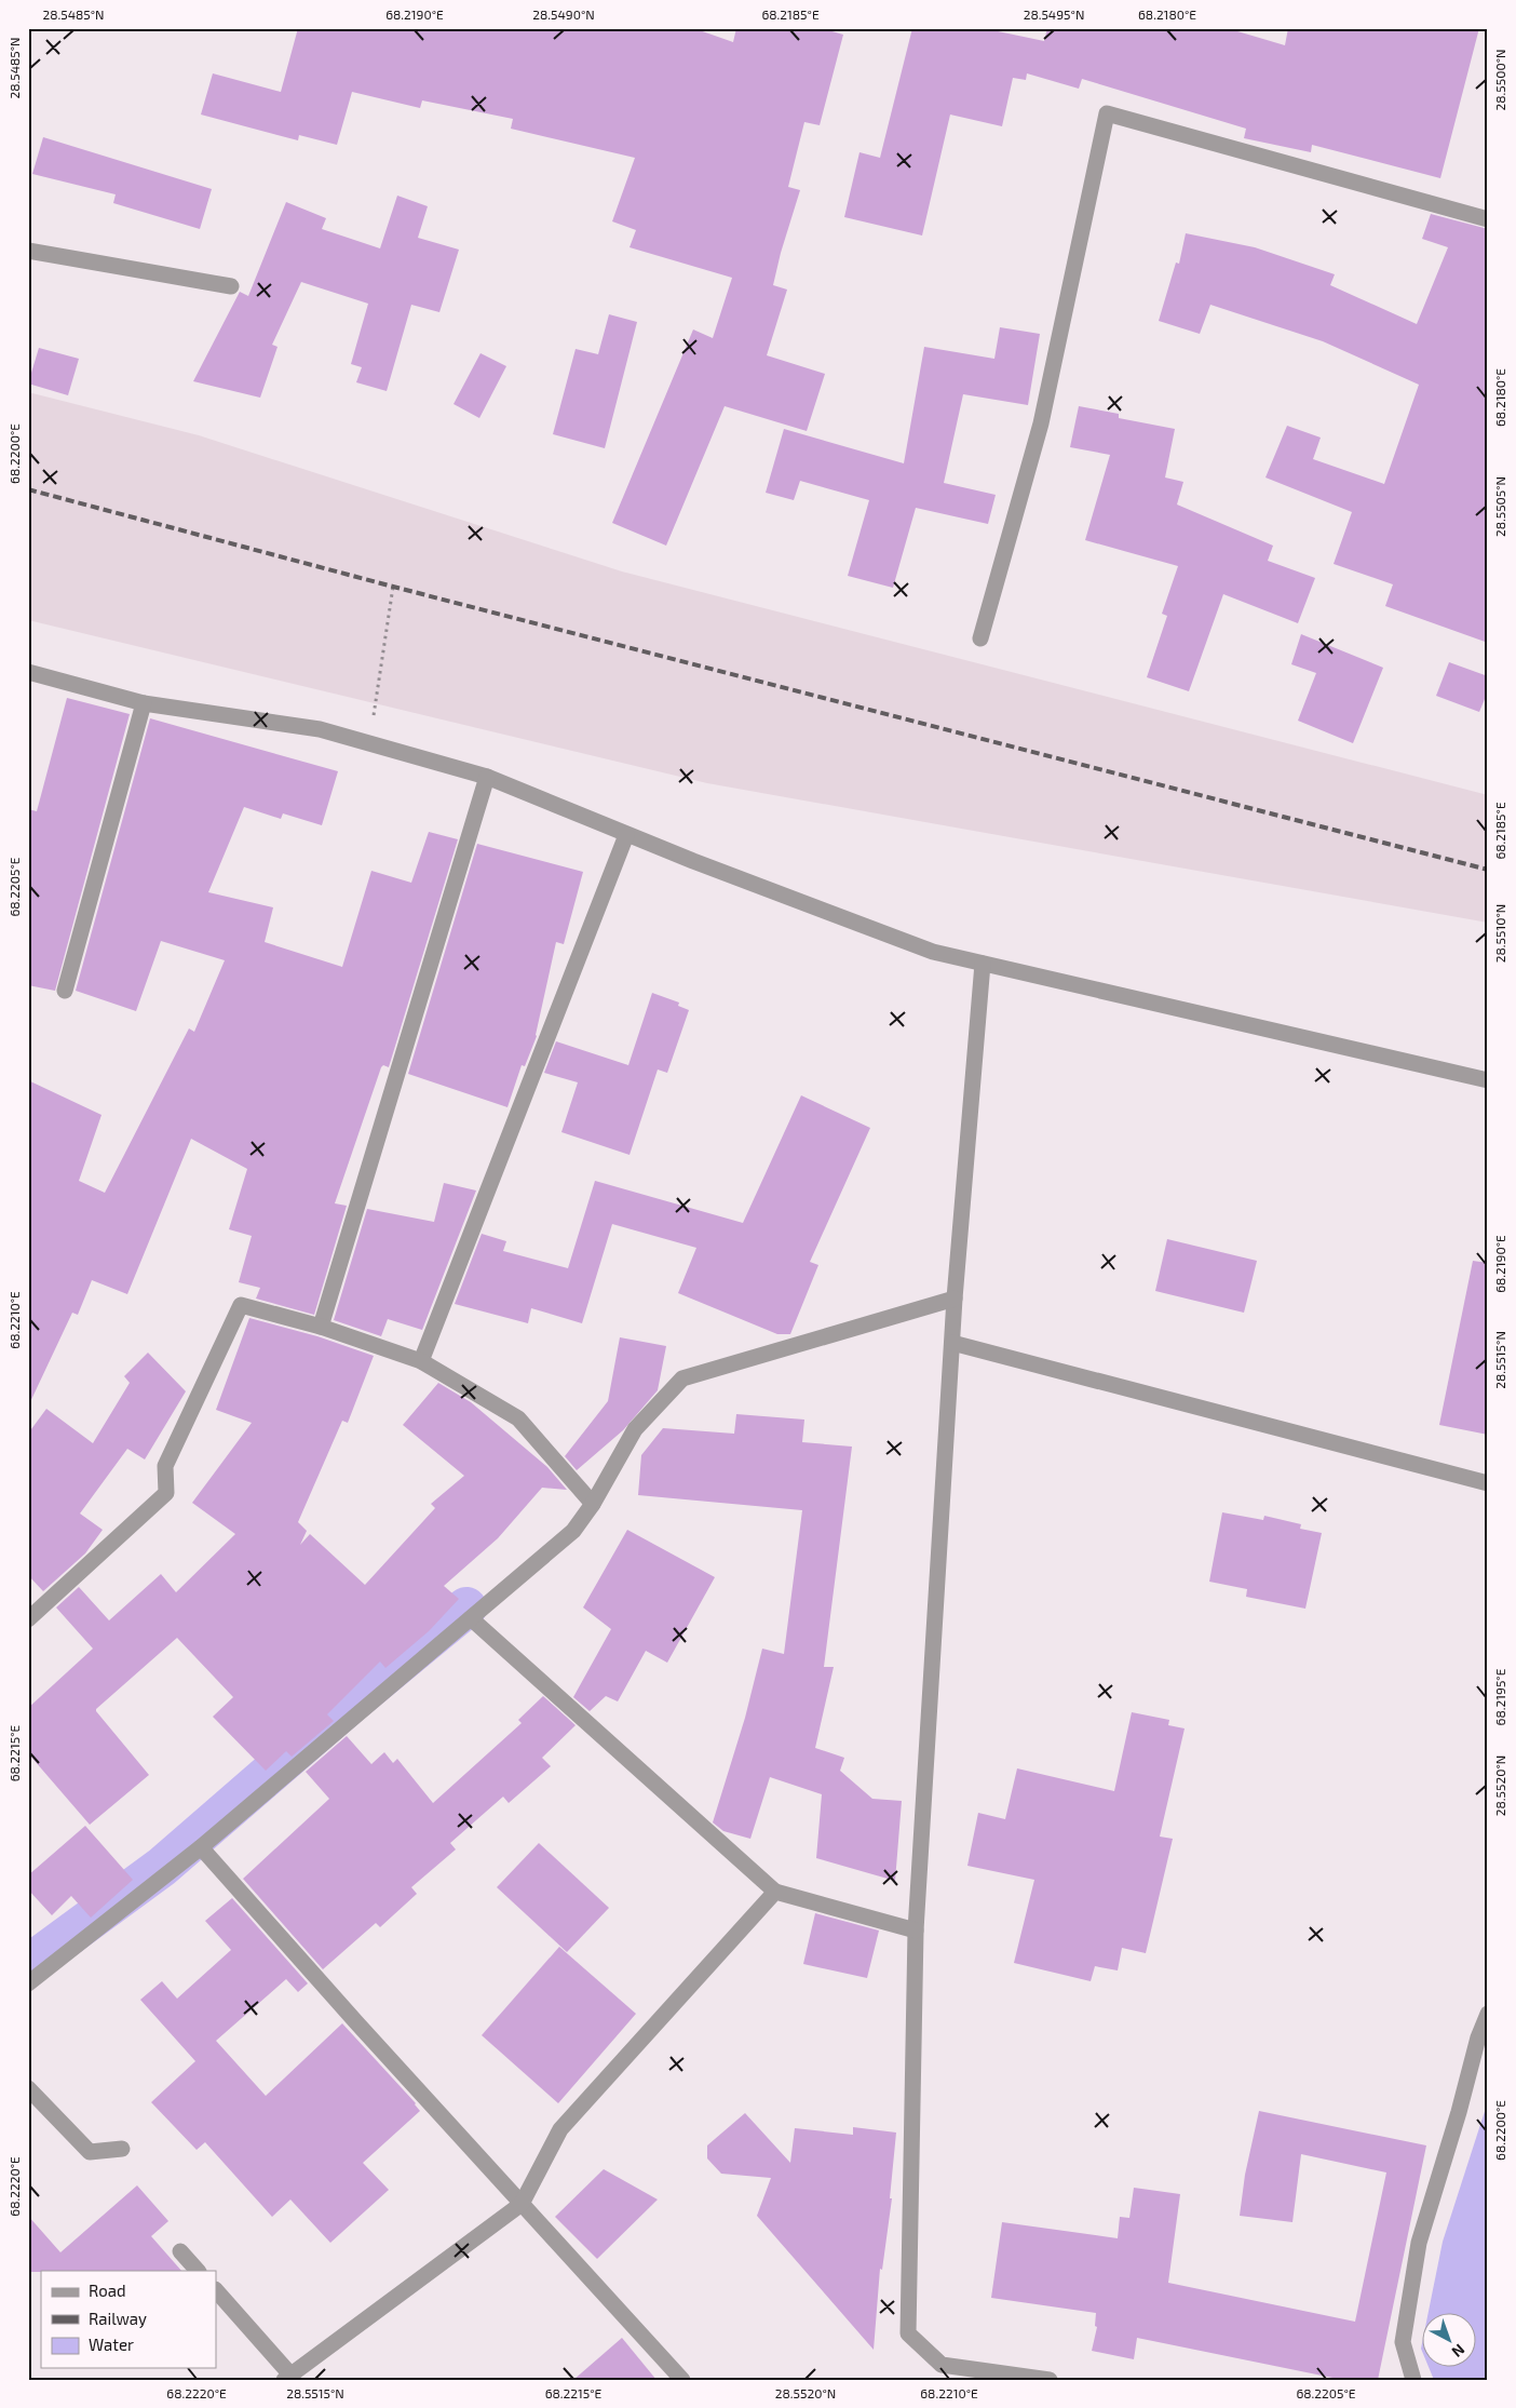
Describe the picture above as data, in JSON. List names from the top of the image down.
{
  "legend": ["Road", "Railway", "Water"],
  "north": "bottom right",
  "coordinates": [
    "28.5485°N",
    "68.2190°E",
    "28.5490°N",
    "68.2185°E",
    "28.5495°N",
    "68.2180°E",
    "28.5500°N",
    "68.2200°E",
    "28.5505°N",
    "68.2205°E",
    "28.5510°N",
    "68.2210°E",
    "28.5515°N",
    "68.2195°E",
    "68.2215°E",
    "28.5520°N",
    "68.2220°E"
  ]
}
